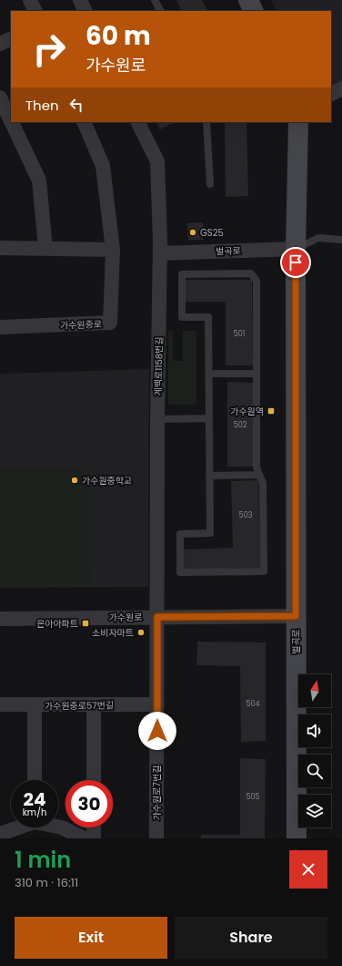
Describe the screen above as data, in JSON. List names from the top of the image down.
{
  "streets": {
    "street": [
      "벌곡로",
      "가수원중로",
      "계백로1158번길",
      "가수원로",
      "가수원중로57번길",
      "가수원로7번길"
    ]
  },
  "crossings": [
    ["벌곡로", "계백로1158번길"],
    ["벌곡로", "가수원로"],
    ["계백로1158번길", "가수원로"],
    ["계백로1158번길", "가수원로7번길"],
    ["가수원로", "가수원로7번길"],
    ["가수원중로57번길", "가수원로7번길"]
  ],
  "places": {
    "other": ["GS25", "가수원중학교", "소비자마트"],
    "transit": ["가수원역", "은아아파트"]
  },
  "house_numbers": [
    "501",
    "502",
    "503",
    "504",
    "505"
  ],
  "north": "top",
  "page": {
    "turn": ["60 m", "가수원로"],
    "then": "Then",
    "speed": "24 km/h",
    "limit": "30",
    "heading": ["1 min", "310 m · 16:11"],
    "buttons": ["Exit", "Share"]
  }
}
